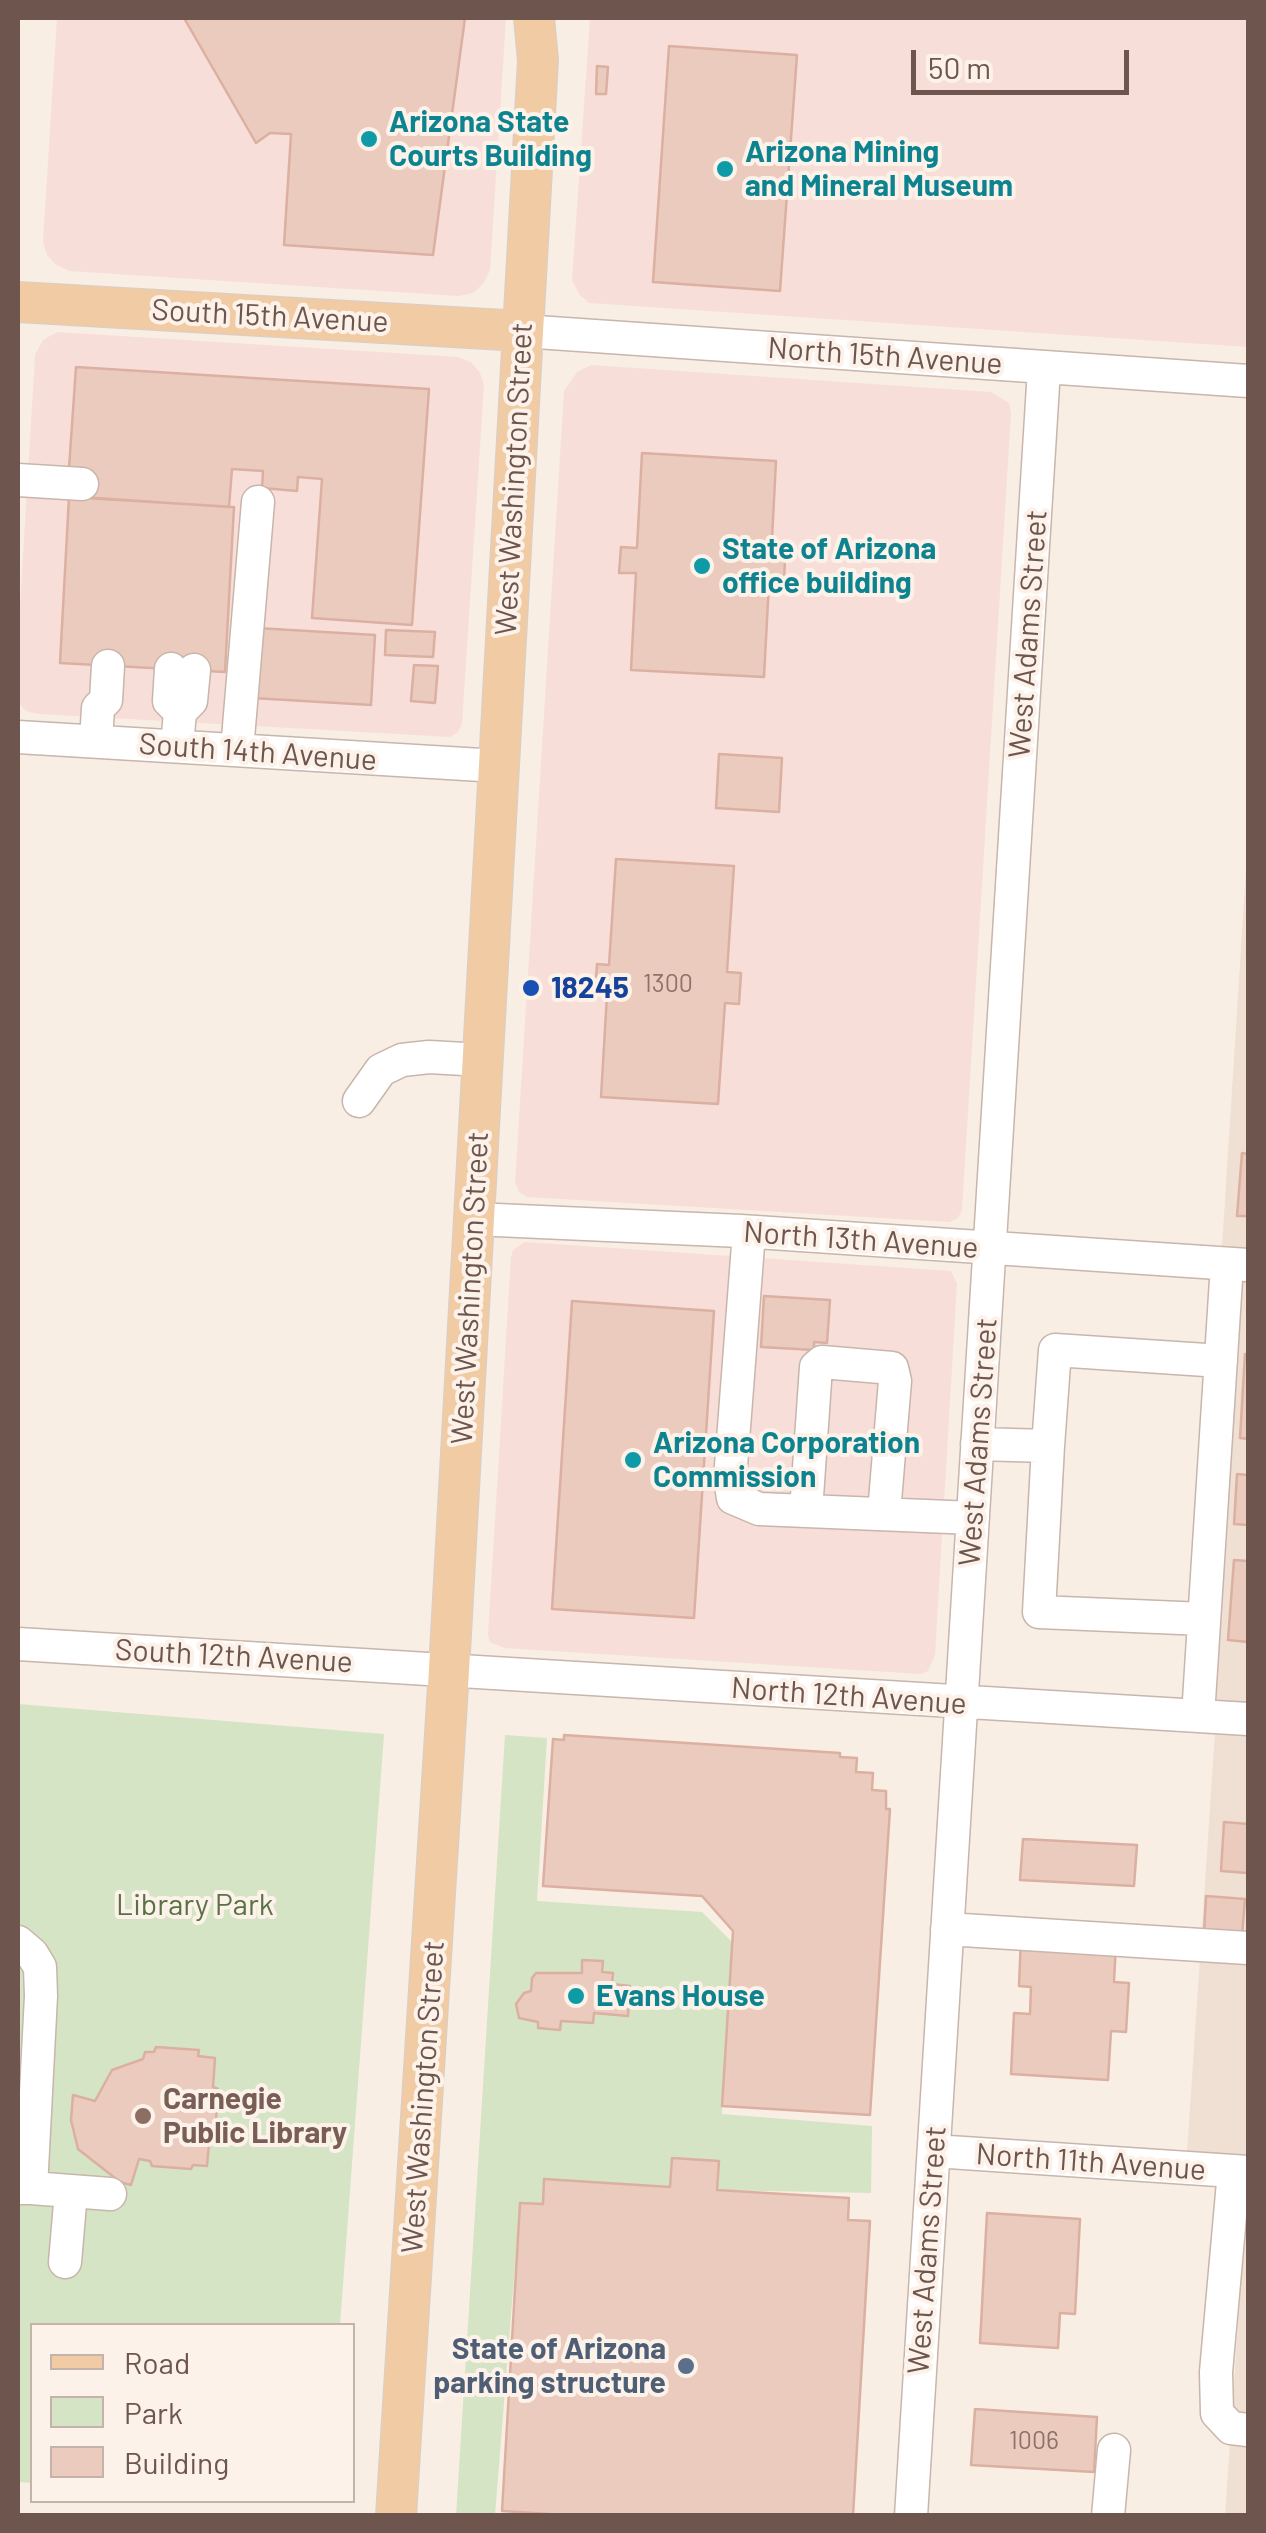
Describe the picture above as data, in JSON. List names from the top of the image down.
{
  "streets": {
    "main road": ["South 15th Avenue", "West Washington Street"],
    "street": [
      "North 15th Avenue",
      "West Adams Street",
      "South 14th Avenue",
      "North 13th Avenue",
      "South 12th Avenue",
      "North 12th Avenue",
      "North 11th Avenue"
    ]
  },
  "crossings": [
    ["South 15th Avenue", "North 15th Avenue"],
    ["South 15th Avenue", "West Washington Street"],
    ["North 15th Avenue", "West Washington Street"],
    ["North 15th Avenue", "West Adams Street"],
    ["West Washington Street", "South 14th Avenue"],
    ["West Washington Street", "North 13th Avenue"],
    ["West Washington Street", "South 12th Avenue"],
    ["West Washington Street", "North 12th Avenue"],
    ["West Adams Street", "North 13th Avenue"],
    ["West Adams Street", "North 12th Avenue"],
    ["West Adams Street", "North 11th Avenue"],
    ["South 12th Avenue", "North 12th Avenue"]
  ],
  "parks": ["Library Park"],
  "places": [
    "Arizona State Courts Building",
    "Arizona Mining and Mineral Museum",
    "State of Arizona office building",
    "18245",
    "Arizona Corporation Commission",
    "Evans House",
    "Carnegie Public Library",
    "State of Arizona parking structure"
  ],
  "house_numbers": ["1300", "1006"],
  "legend": ["Road", "Park", "Building"],
  "scale_bar": "50 m"
}
